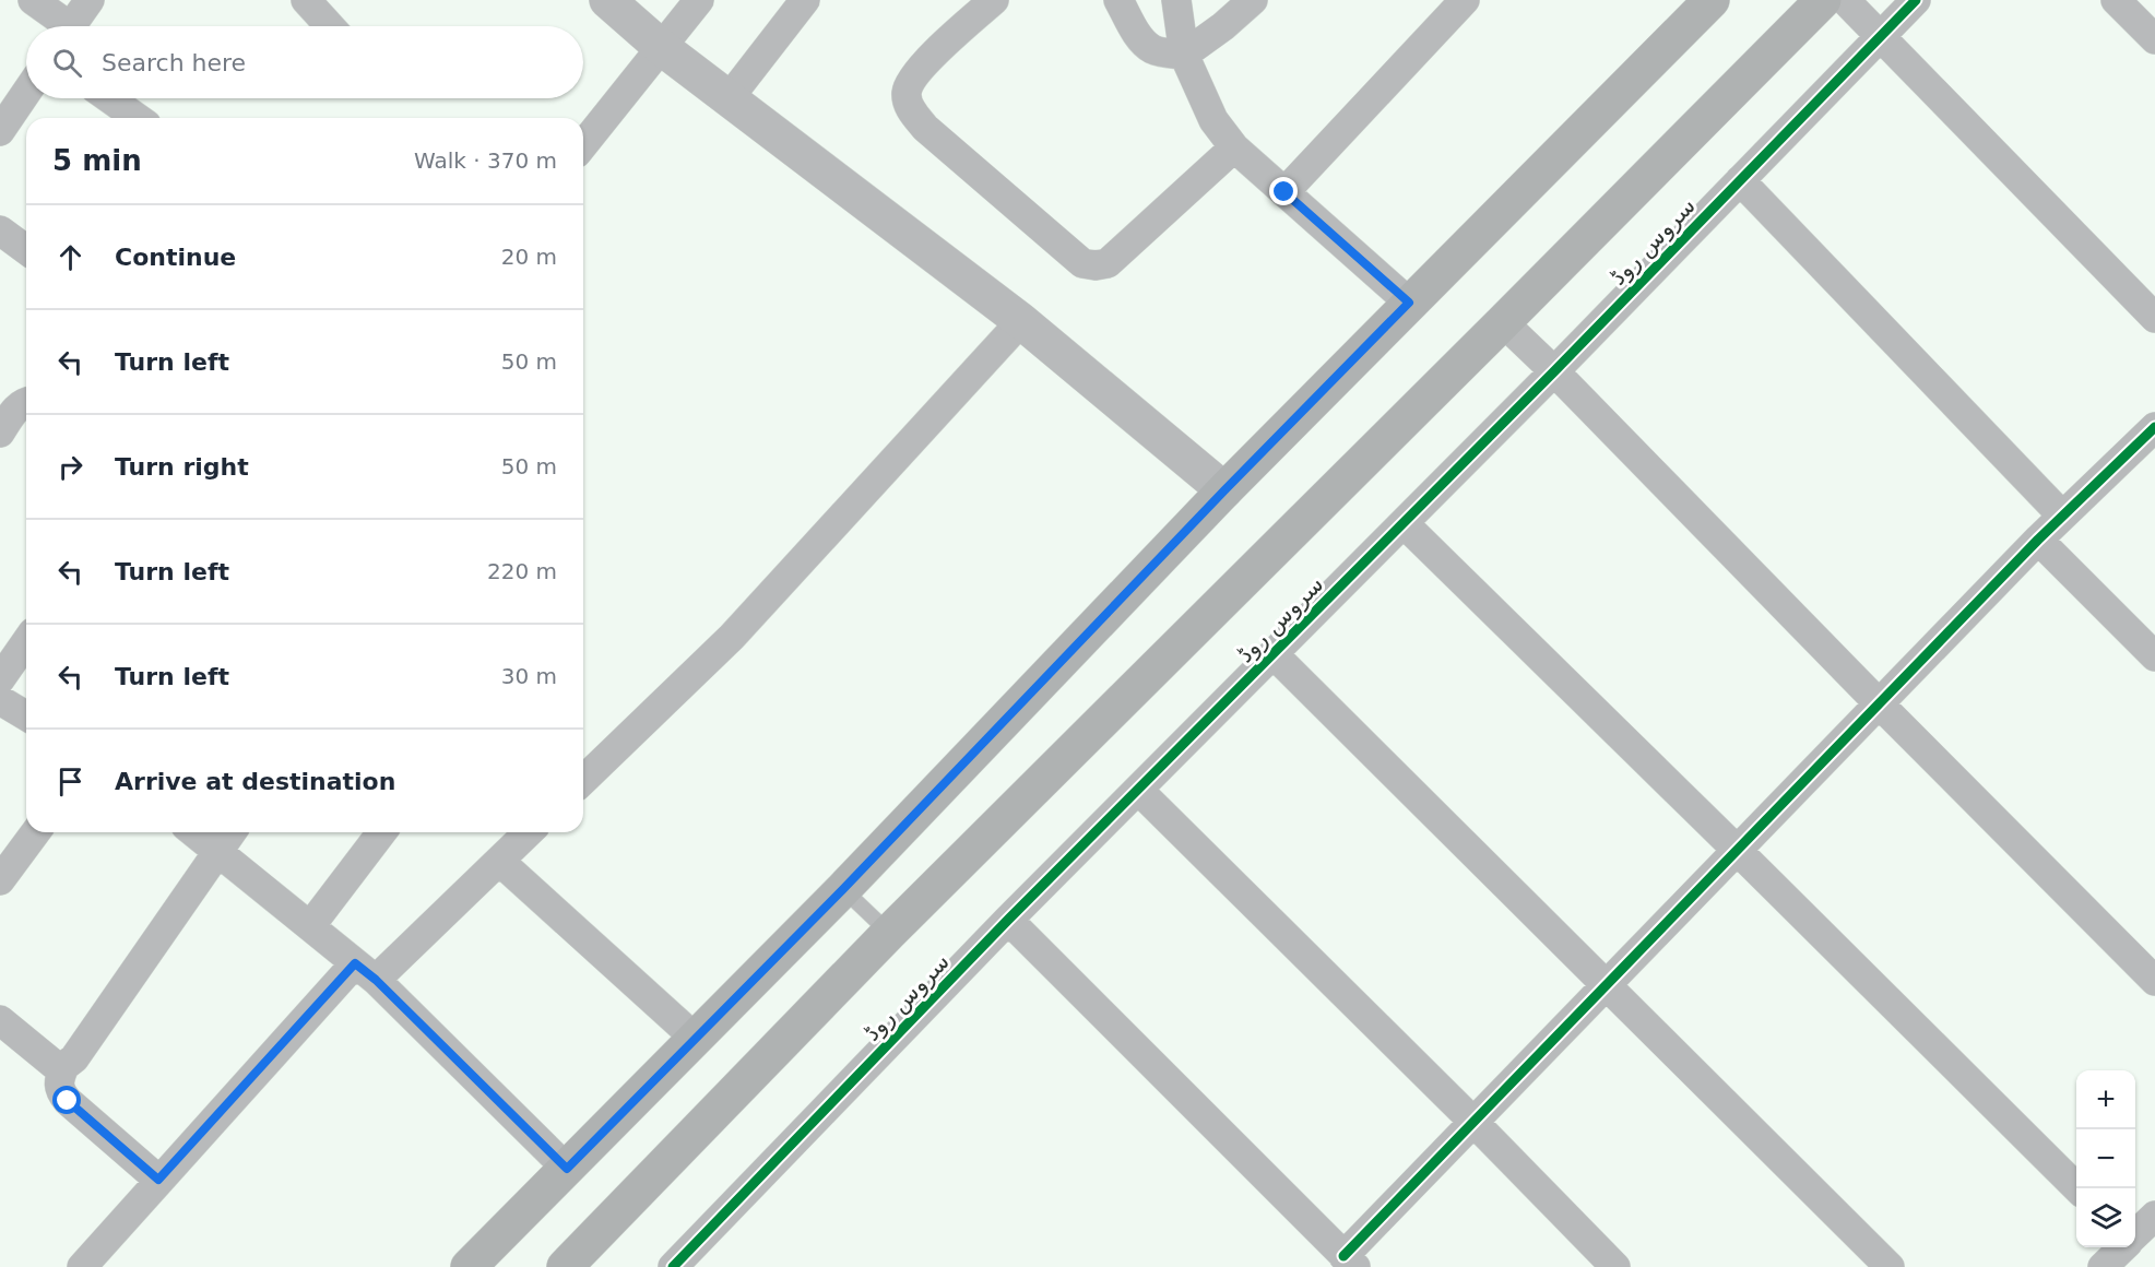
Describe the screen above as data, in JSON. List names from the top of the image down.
{
  "streets": {
    "street": ["سروس روڈ"]
  },
  "page": {
    "search": "Search here",
    "heading": ["5 min", "Walk · 370 m"],
    "list": [
      ["Continue", "20 m"],
      ["Turn left", "50 m"],
      ["Turn right", "50 m"],
      ["Turn left", "220 m"],
      ["Turn left", "30 m"],
      "Arrive at destination"
    ],
    "map_buttons": ["+", "−"]
  }
}
